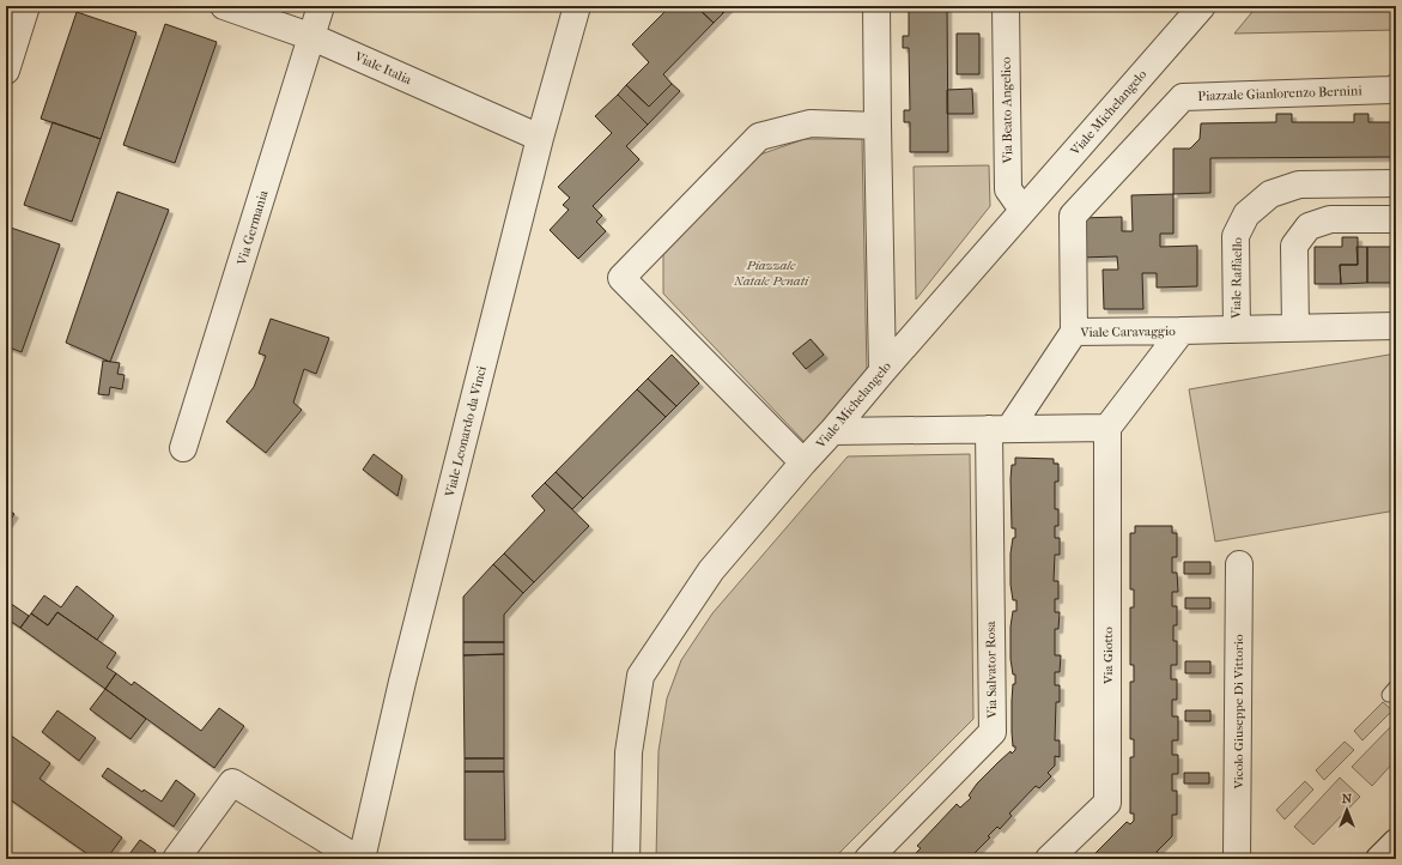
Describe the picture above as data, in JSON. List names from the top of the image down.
{
  "streets": {
    "street": [
      "Viale Italia",
      "Piazzale Gianlorenzo Bernini",
      "Via Beato Angelico",
      "Viale Michelangelo",
      "Via Germania",
      "Viale Raffaello",
      "Viale Caravaggio",
      "Viale Leonardo da Vinci",
      "Via Giotto",
      "Via Salvator Rosa",
      "Vicolo Giuseppe Di Vittorio"
    ]
  },
  "crossings": [
    ["Viale Italia", "Via Germania"],
    ["Viale Italia", "Viale Leonardo da Vinci"],
    ["Piazzale Gianlorenzo Bernini", "Viale Caravaggio"],
    ["Via Beato Angelico", "Viale Michelangelo"],
    ["Viale Raffaello", "Viale Caravaggio"],
    ["Viale Caravaggio", "Via Giotto"],
    ["Viale Caravaggio", "Via Salvator Rosa"]
  ],
  "parks": ["Piazzale Natale Penati"],
  "north": "top"
}
